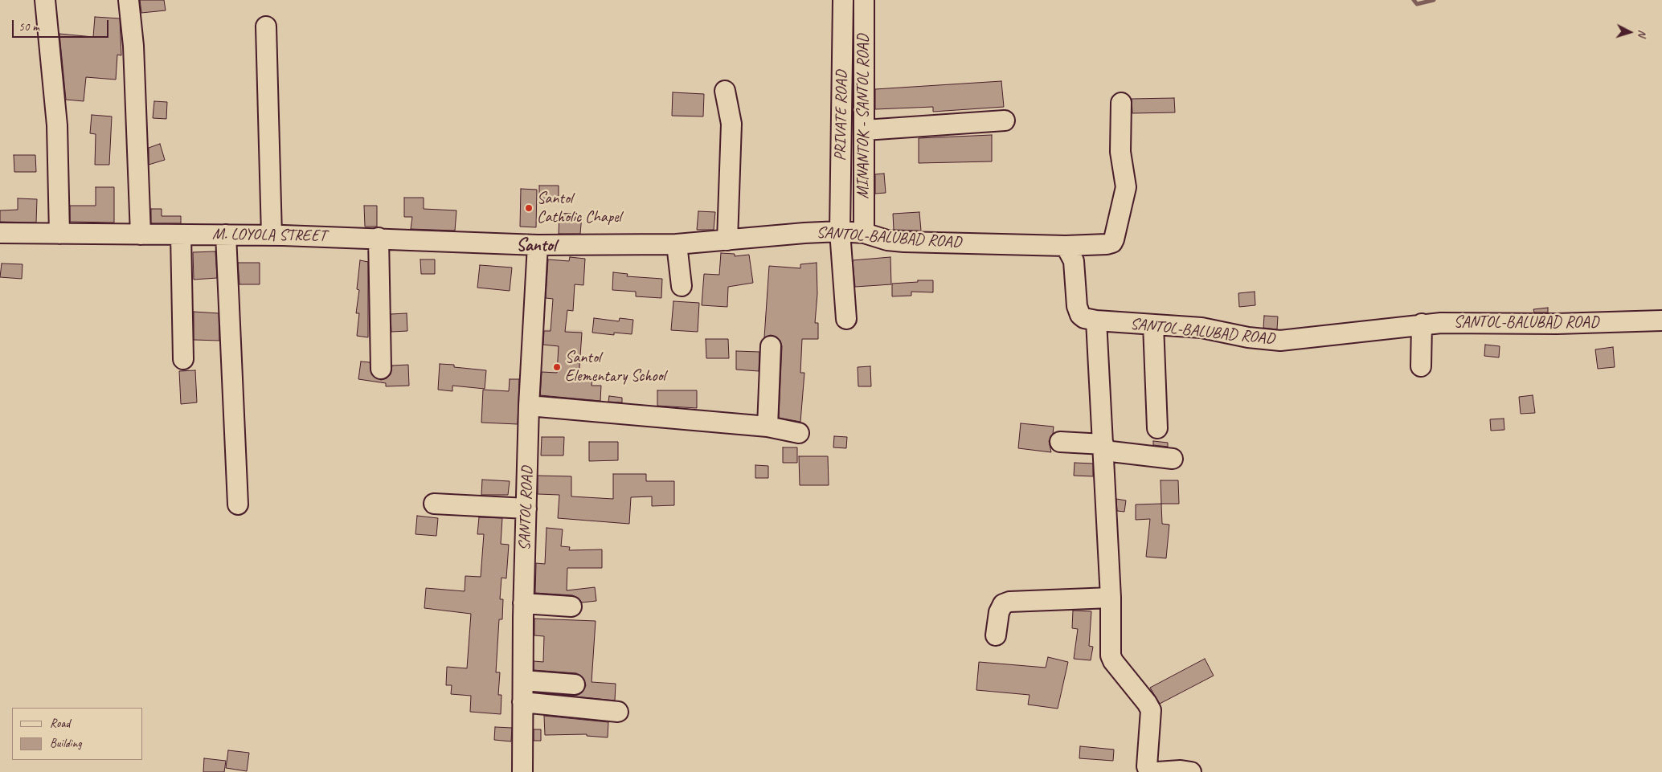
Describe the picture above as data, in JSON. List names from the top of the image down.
{
  "streets": {
    "street": [
      "PRIVATE ROAD",
      "MINANTOK - SANTOL ROAD",
      "M. LOYOLA STREET",
      "SANTOL-BALUBAD ROAD",
      "SANTOL ROAD"
    ]
  },
  "crossings": [
    ["PRIVATE ROAD", "SANTOL-BALUBAD ROAD"],
    ["MINANTOK - SANTOL ROAD", "SANTOL-BALUBAD ROAD"],
    ["M. LOYOLA STREET", "SANTOL-BALUBAD ROAD"],
    ["M. LOYOLA STREET", "SANTOL ROAD"],
    ["SANTOL-BALUBAD ROAD", "SANTOL ROAD"]
  ],
  "districts": ["Santol"],
  "places": ["Santol Catholic Chapel", "Santol Elementary School"],
  "legend": ["Road", "Building"],
  "scale_bar": "50 m",
  "north": "right"
}
